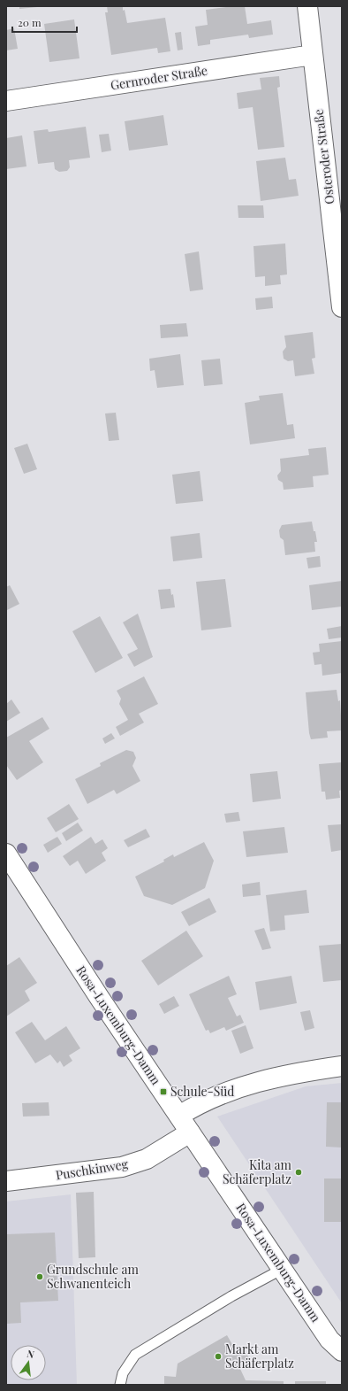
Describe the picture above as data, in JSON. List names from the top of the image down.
{
  "streets": {
    "street": [
      "Gernroder Straße",
      "Osteroder Straße",
      "Rosa-Luxemburg-Damm",
      "Puschkinweg"
    ]
  },
  "crossings": [
    ["Gernroder Straße", "Osteroder Straße"],
    ["Rosa-Luxemburg-Damm", "Puschkinweg"]
  ],
  "places": {
    "transit": ["Schule-Süd"],
    "other": ["Kita am Schäferplatz", "Grundschule am Schwanenteich", "Markt am Schäferplatz"]
  },
  "scale_bar": "20 m",
  "north": "top"
}
